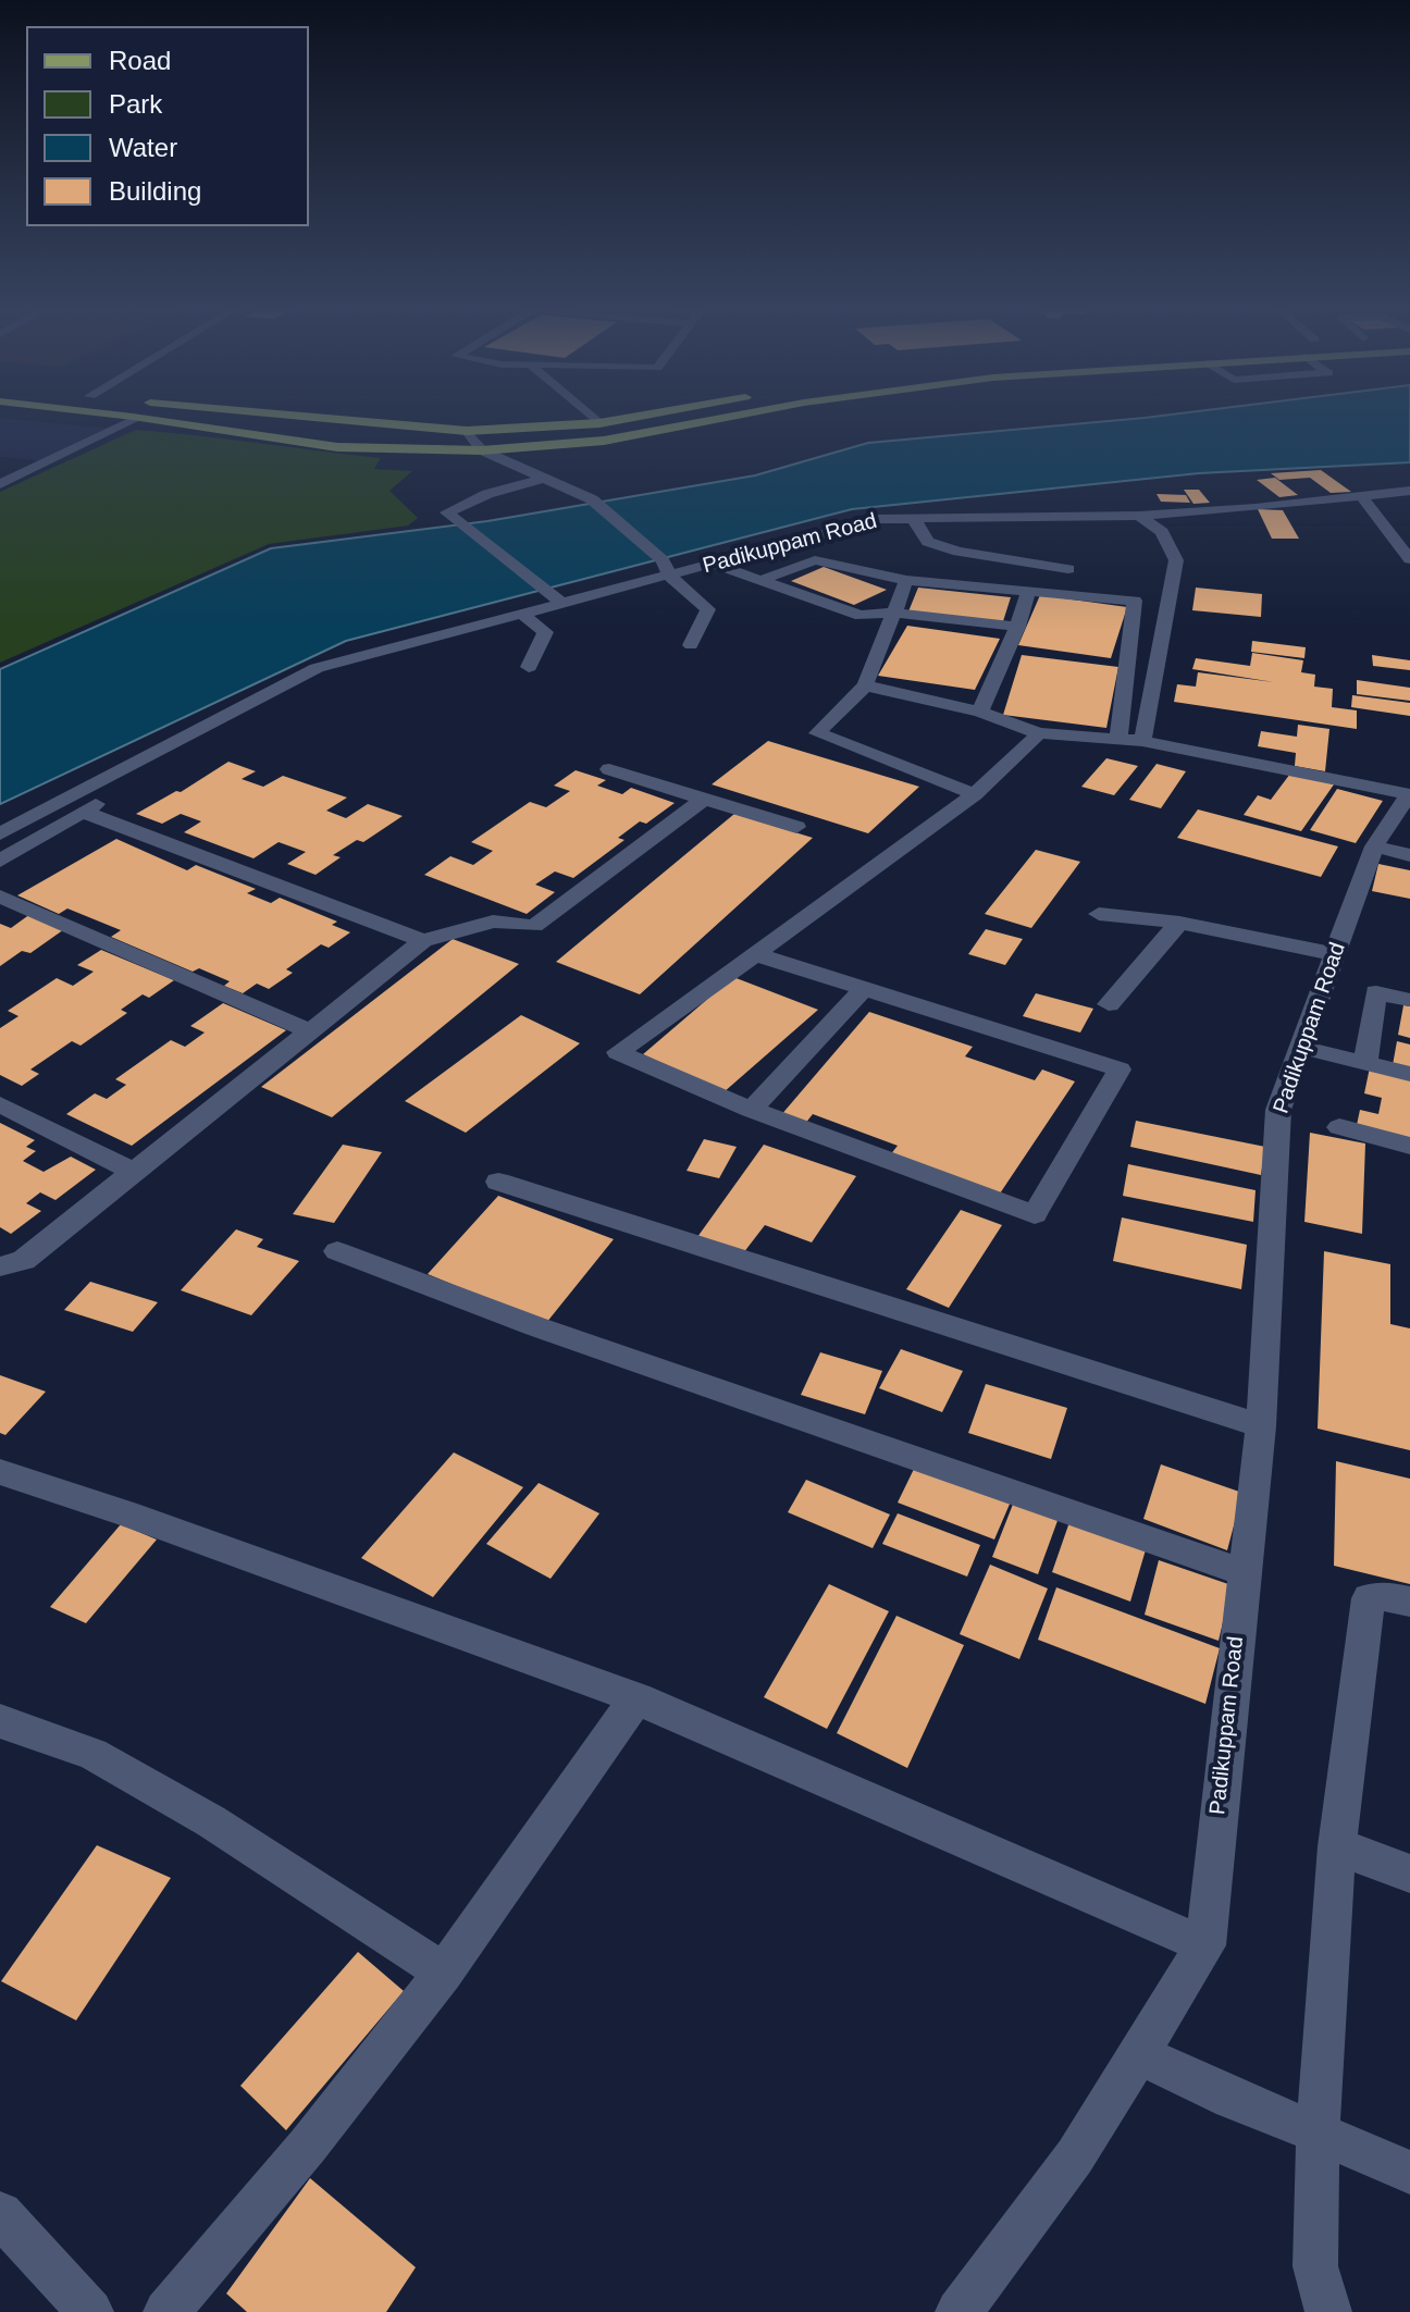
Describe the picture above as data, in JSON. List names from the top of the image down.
{
  "streets": {
    "street": ["Padikuppam Road"]
  },
  "legend": [
    "Road",
    "Park",
    "Water",
    "Building"
  ]
}
